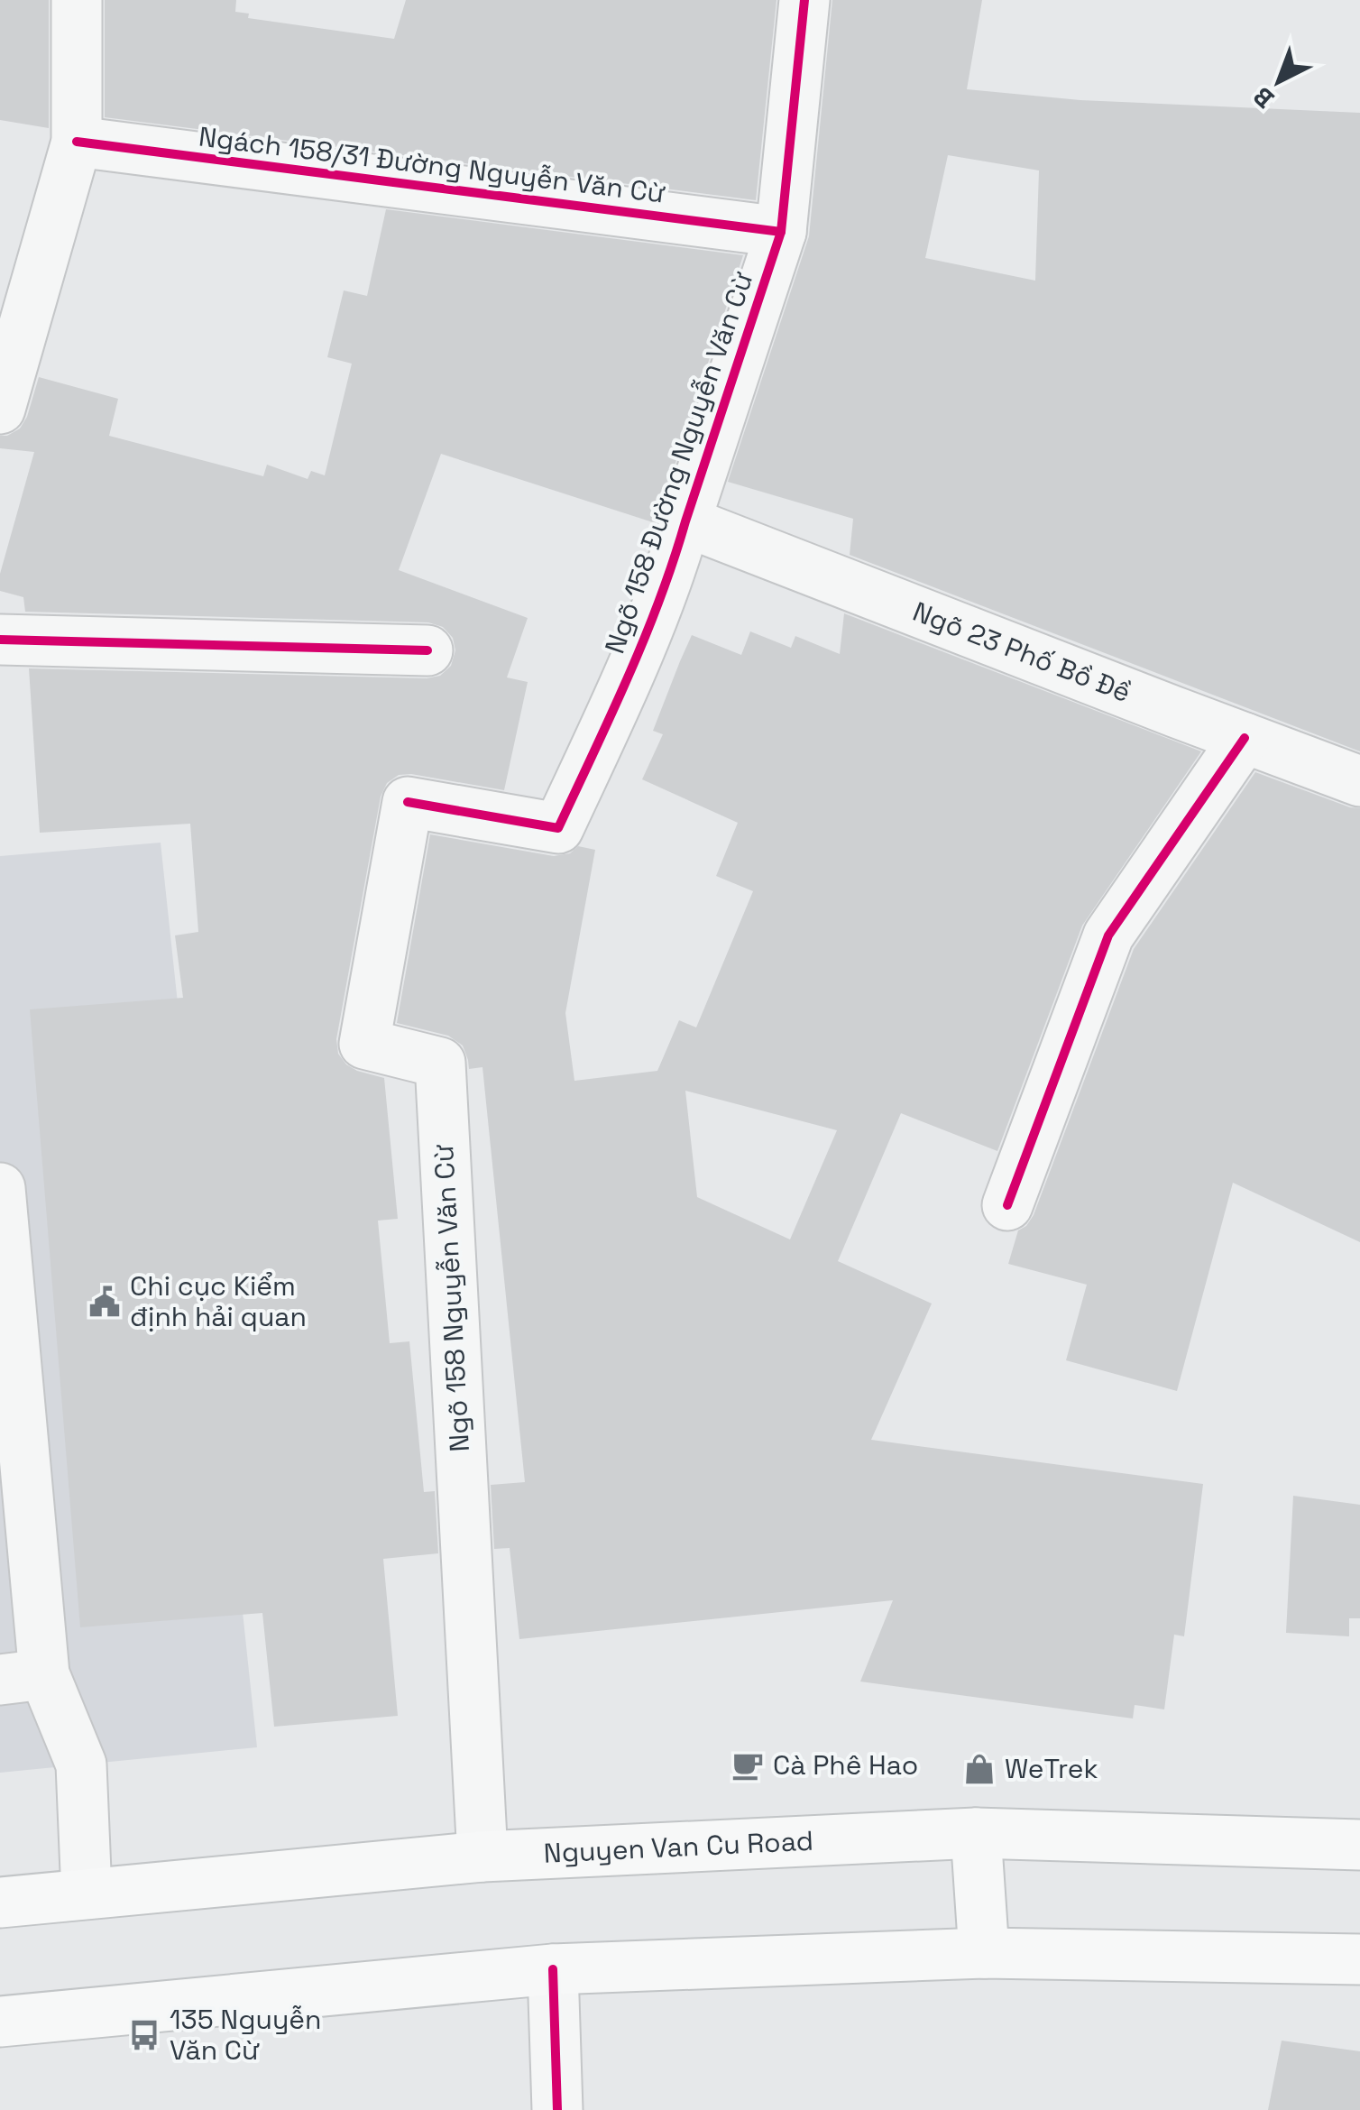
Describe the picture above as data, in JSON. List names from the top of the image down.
{
  "streets": {
    "main road": ["Nguyen Van Cu Road"],
    "street": [
      "Ngách 158/31 Đường Nguyễn Văn Cừ",
      "Ngõ 158 Đường Nguyễn Văn Cừ",
      "Ngõ 23 Phố Bồ Đề",
      "Ngõ 158 Nguyễn Văn Cừ"
    ]
  },
  "crossings": [
    ["Ngách 158/31 Đường Nguyễn Văn Cừ", "Ngõ 158 Đường Nguyễn Văn Cừ"],
    ["Ngõ 158 Đường Nguyễn Văn Cừ", "Ngõ 23 Phố Bồ Đề"],
    ["Ngõ 158 Đường Nguyễn Văn Cừ", "Ngõ 158 Nguyễn Văn Cừ"],
    ["Ngõ 158 Nguyễn Văn Cừ", "Nguyen Van Cu Road"]
  ],
  "places": {
    "public building": ["Chi cục Kiểm định hải quan"],
    "cafe": ["Cà Phê Hao"],
    "shop": ["WeTrek"],
    "bus stop": ["135 Nguyễn Văn Cừ"]
  },
  "north": "bottom left"
}
